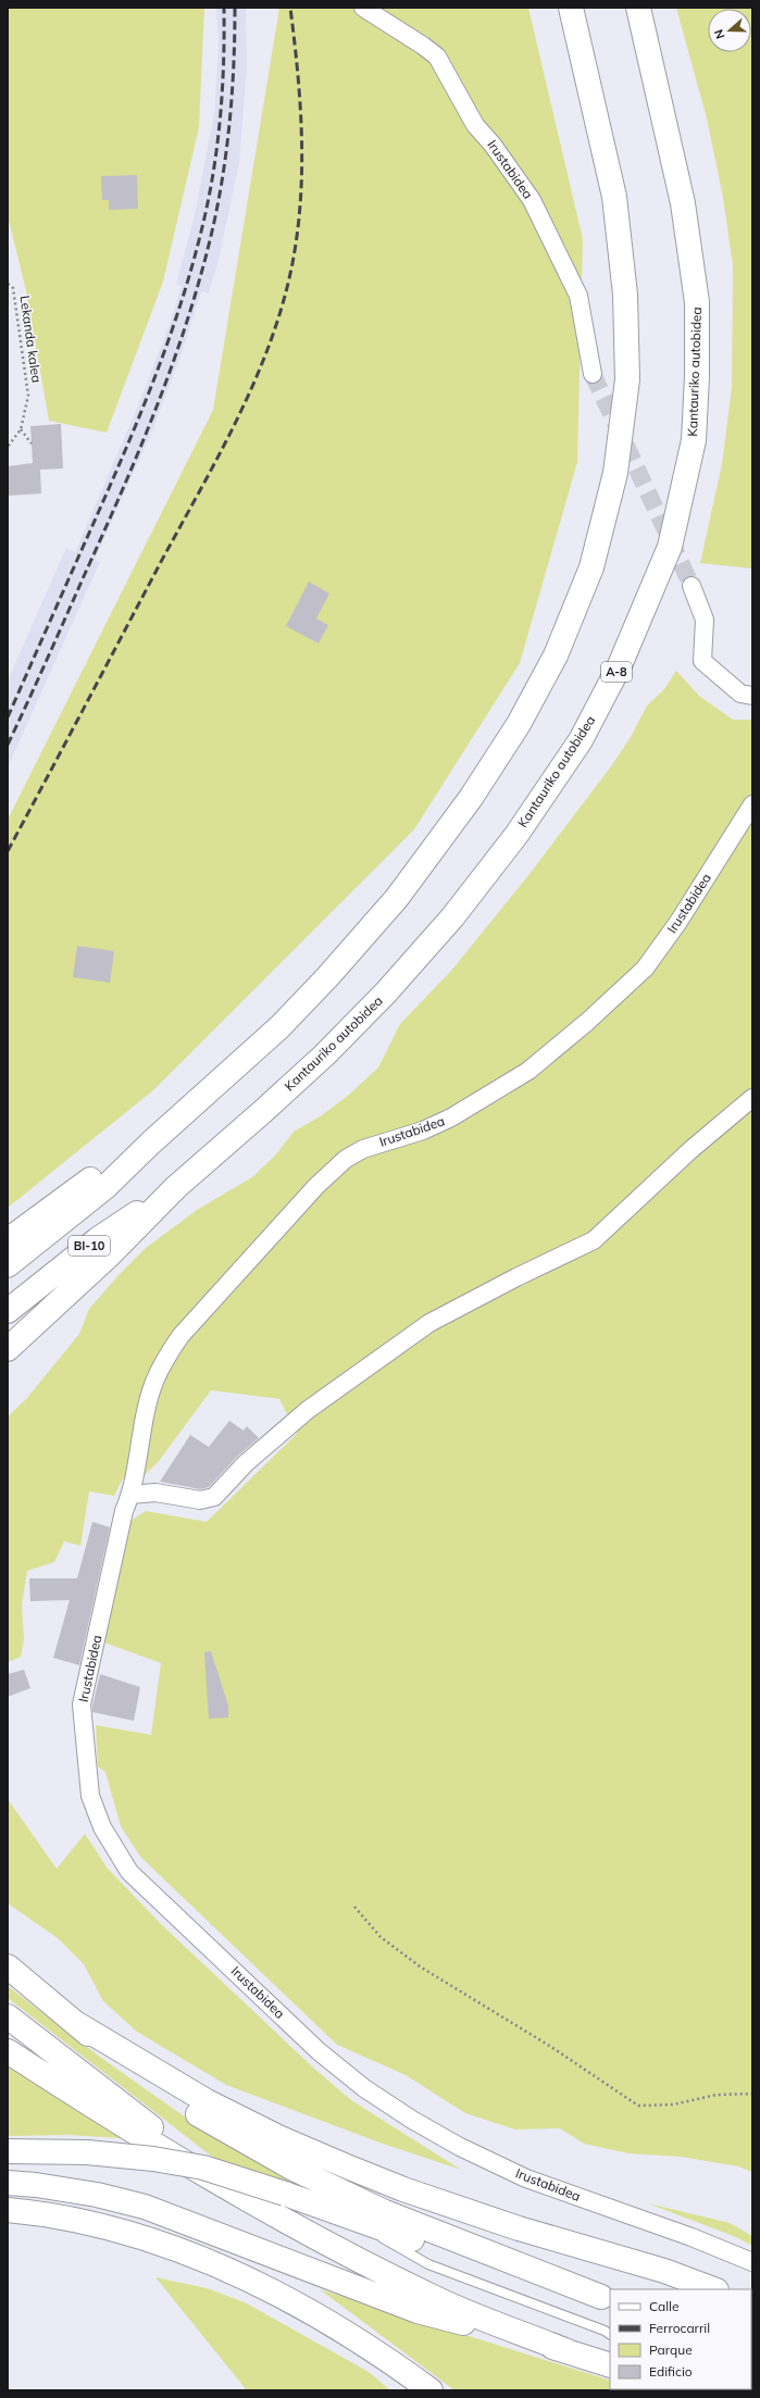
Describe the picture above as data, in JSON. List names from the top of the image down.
{
  "streets": {
    "highway": ["Kantauriko autobidea", "A-8", "BI-10"],
    "street": ["Irustabidea"],
    "path": ["Lekanda kalea"]
  },
  "crossings": [
    ["Kantauriko autobidea", "BI-10"]
  ],
  "legend": [
    "Calle",
    "Ferrocarril",
    "Parque",
    "Edificio"
  ],
  "north": "left"
}
